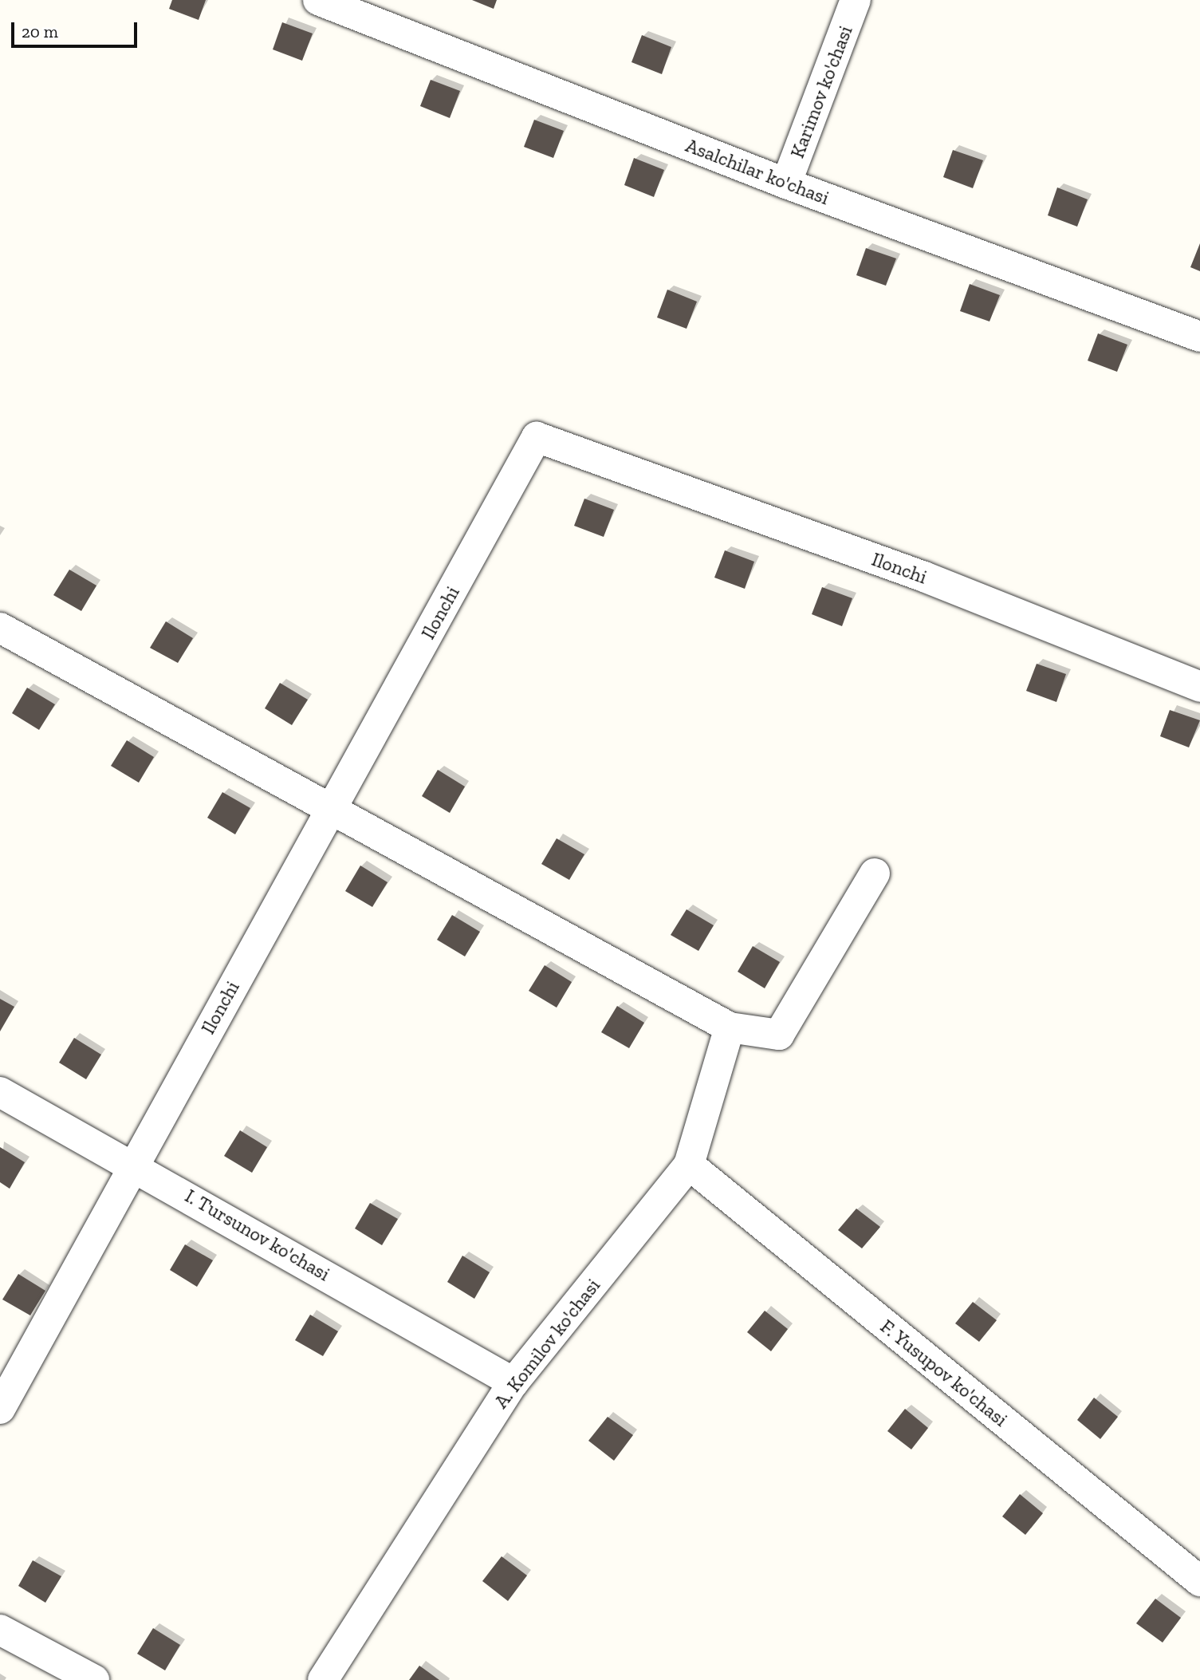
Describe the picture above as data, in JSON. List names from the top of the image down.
{
  "streets": {
    "street": [
      "Karimov ko'chasi",
      "Asalchilar ko'chasi",
      "Ilonchi",
      "I. Tursunov ko'chasi",
      "A. Komilov ko'chasi",
      "F. Yusupov ko'chasi"
    ]
  },
  "crossings": [
    ["Karimov ko'chasi", "Asalchilar ko'chasi"],
    ["Ilonchi", "I. Tursunov ko'chasi"],
    ["I. Tursunov ko'chasi", "A. Komilov ko'chasi"],
    ["A. Komilov ko'chasi", "F. Yusupov ko'chasi"]
  ],
  "scale_bar": "20 m"
}
